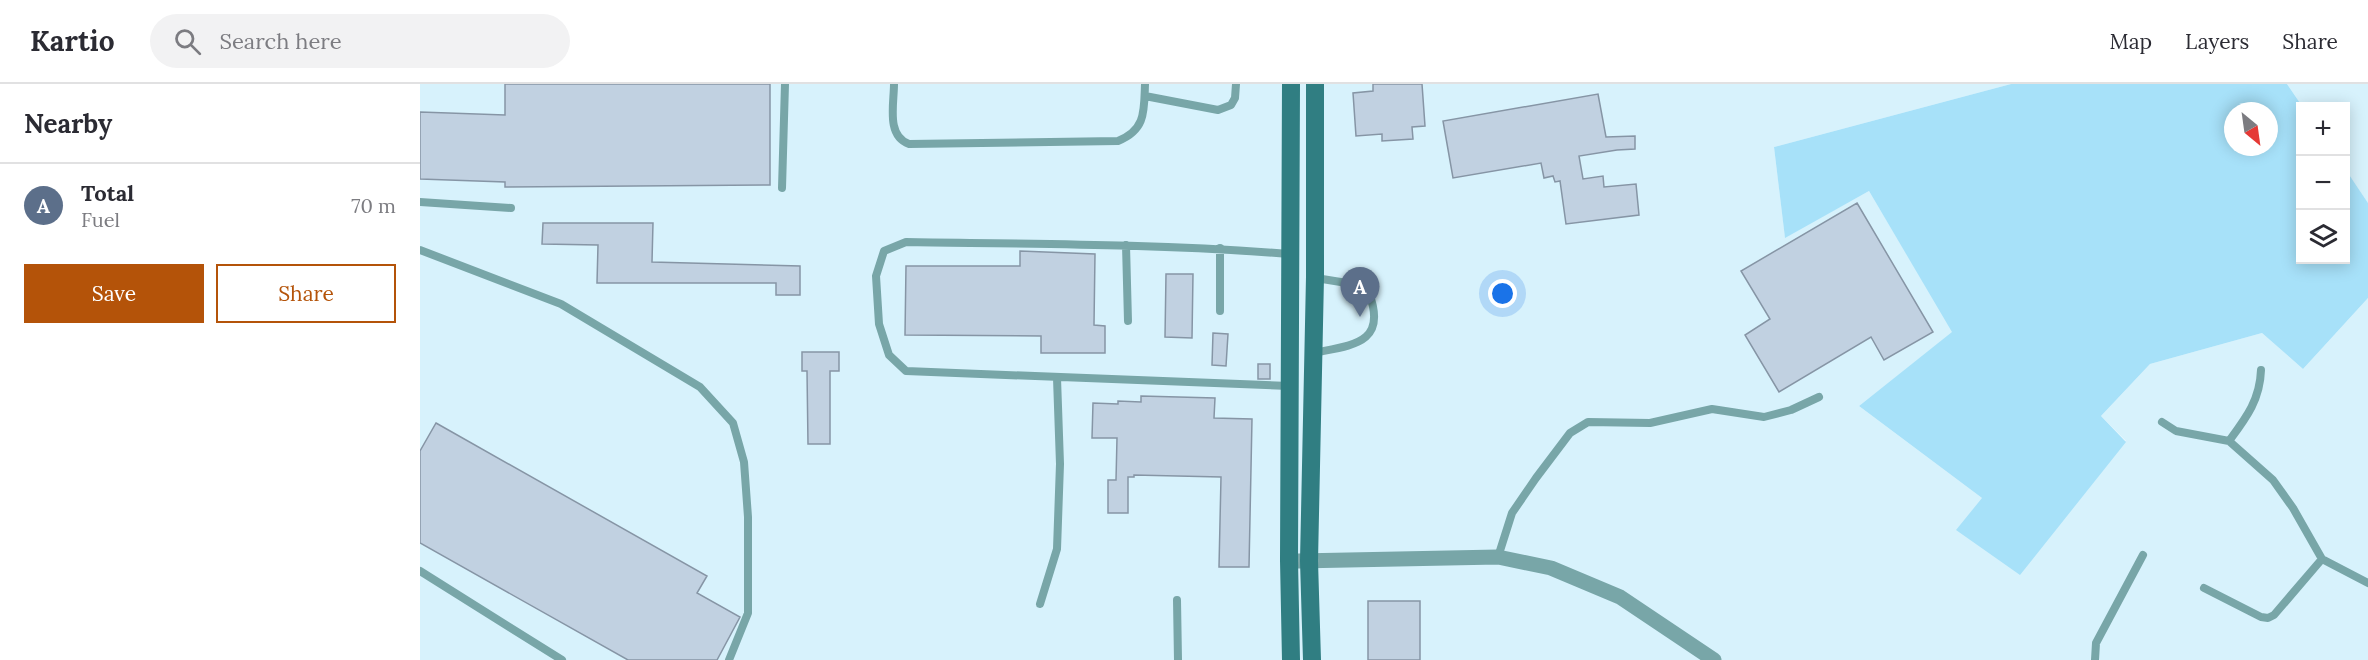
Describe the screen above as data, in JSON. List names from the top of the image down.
{
  "north": "bottom right",
  "page": {
    "header": "Kartio",
    "search": "Search here",
    "nav": ["Map", "Layers", "Share"],
    "heading": "Nearby",
    "map_buttons": ["+", "−"],
    "list": [
      {
        "mark": "A",
        "name": "Total",
        "note": "Fuel",
        "value": "70 m"
      }
    ],
    "buttons": ["Save", "Share"],
    "pins": "A"
  }
}
